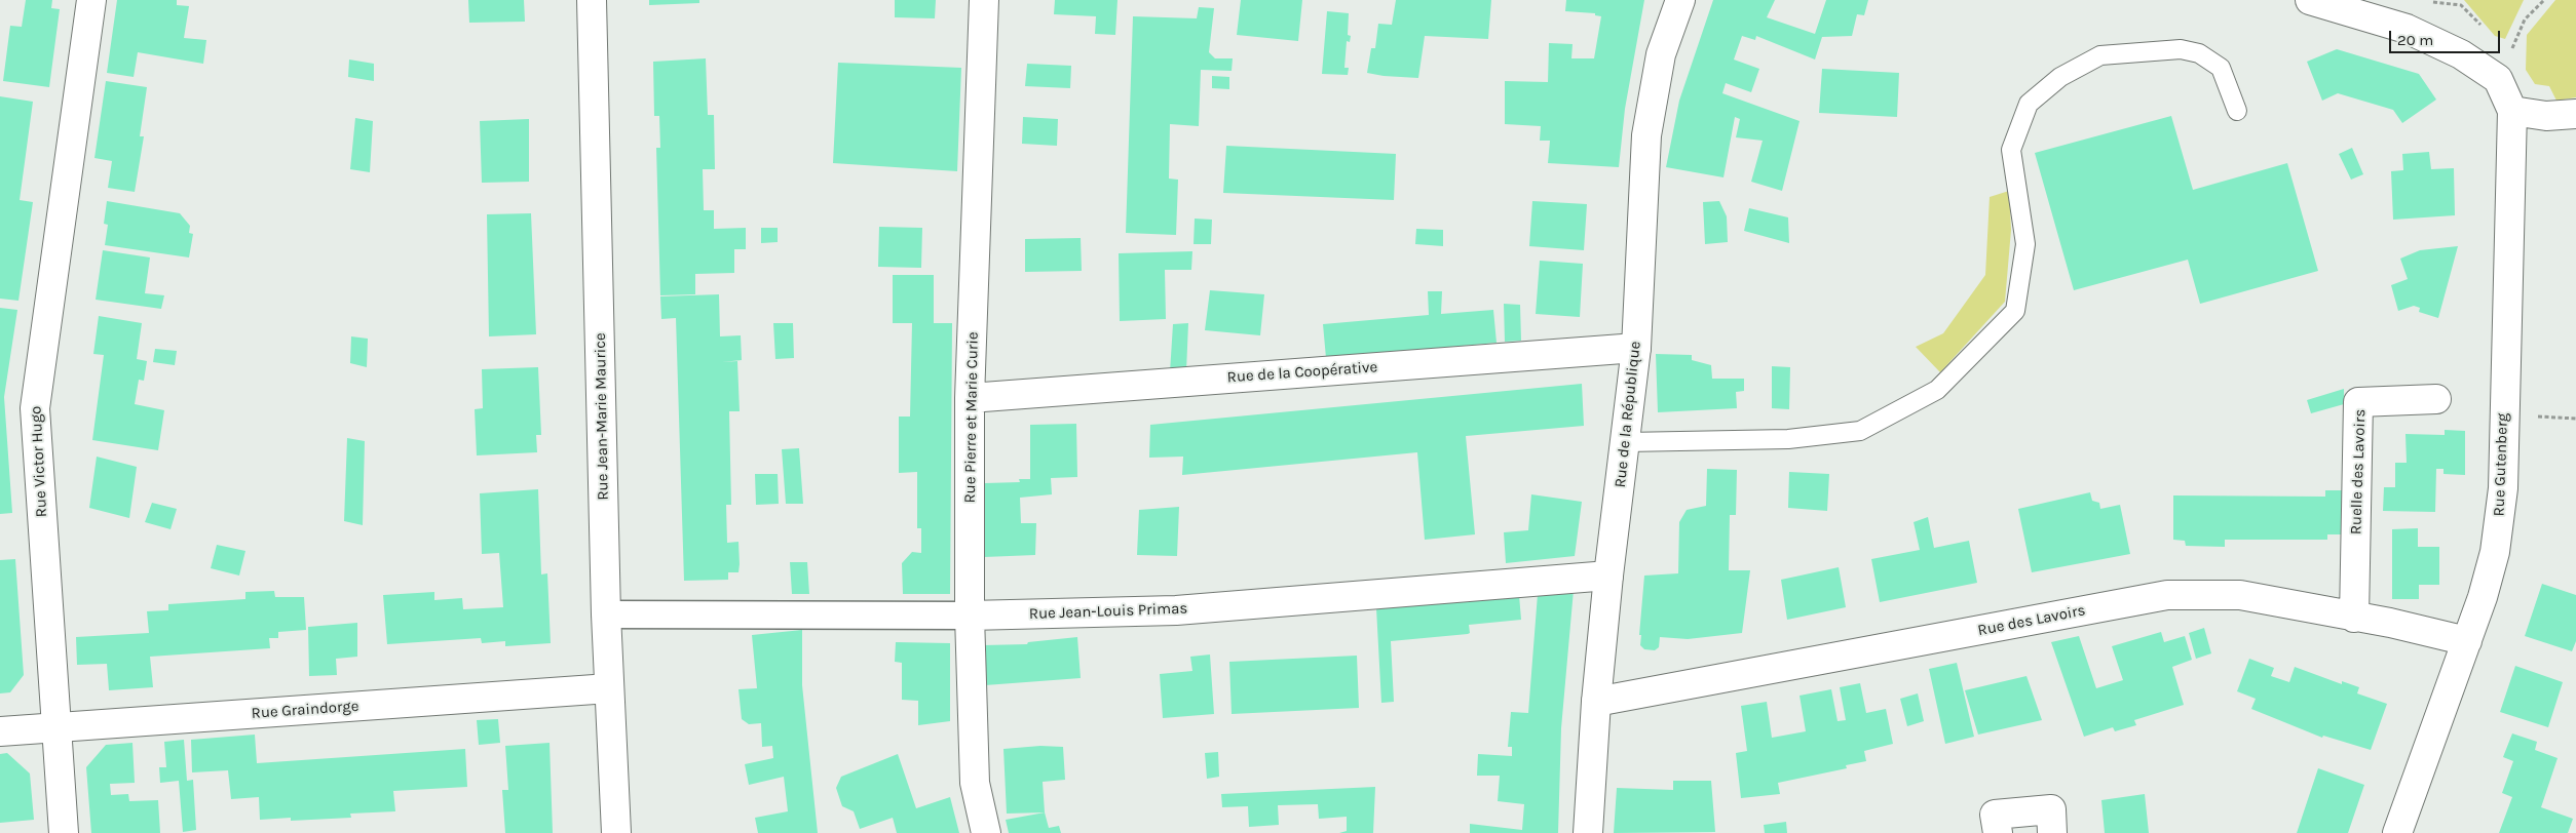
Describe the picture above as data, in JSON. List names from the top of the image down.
{
  "streets": {
    "street": [
      "Rue de la Coopérative",
      "Rue de la République",
      "Rue Jean-Marie Maurice",
      "Rue Pierre et Marie Curie",
      "Rue Victor Hugo",
      "Rue Gutenberg",
      "Ruelle des Lavoirs",
      "Rue Jean-Louis Primas",
      "Rue des Lavoirs",
      "Rue Graindorge"
    ]
  },
  "crossings": [
    ["Rue de la Coopérative", "Rue de la République"],
    ["Rue de la Coopérative", "Rue Pierre et Marie Curie"],
    ["Rue de la République", "Rue Jean-Louis Primas"],
    ["Rue de la République", "Rue des Lavoirs"],
    ["Rue Jean-Marie Maurice", "Rue Jean-Louis Primas"],
    ["Rue Jean-Marie Maurice", "Rue Graindorge"],
    ["Rue Pierre et Marie Curie", "Rue Jean-Louis Primas"],
    ["Rue Victor Hugo", "Rue Graindorge"],
    ["Rue Gutenberg", "Rue des Lavoirs"],
    ["Ruelle des Lavoirs", "Rue des Lavoirs"]
  ],
  "scale_bar": "20 m"
}
